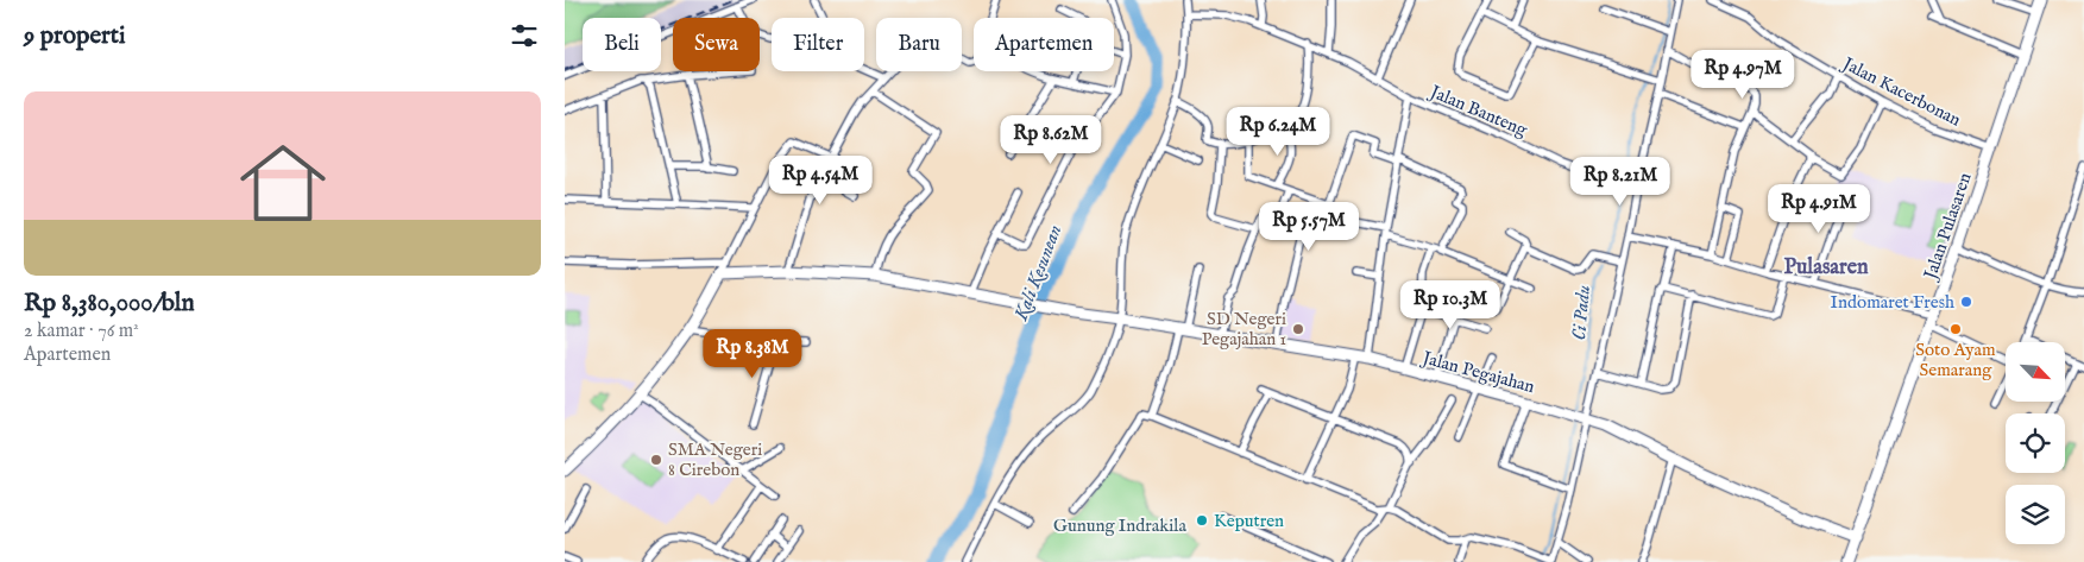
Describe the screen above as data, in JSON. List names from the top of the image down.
{
  "streets": {
    "street": [
      "Jalan Kacerbonan",
      "Jalan Banteng",
      "Jalan Pulasaren",
      "Jalan Pegajahan"
    ]
  },
  "crossings": [
    ["Jalan Kacerbonan", "Jalan Pulasaren"],
    ["Jalan Pulasaren", "Jalan Pegajahan"]
  ],
  "districts": ["Pulasaren"],
  "water": ["Kali Kesunean", "Ci Padu"],
  "parks": ["Gunung Indrakila"],
  "places": [
    "Indomaret Fresh",
    "SD Negeri Pegajahan 1",
    "Soto Ayam Semarang",
    "SMA Negeri 8 Cirebon",
    "Keputren"
  ],
  "north": "bottom right",
  "page": {
    "heading": "9 properti",
    "chip": [
      "Beli",
      "Sewa",
      "Filter",
      "Baru",
      "Apartemen"
    ],
    "price": [
      "Rp 4.97M",
      "Rp 6.24M",
      "Rp 8.62M",
      "Rp 4.54M",
      "Rp 8.21M",
      "Rp 4.91M",
      "Rp 5.57M",
      "Rp 10.3M",
      "Rp 8.38M"
    ],
    "list": [
      {
        "name": "Rp 8,380,000/bln",
        "note": "2 kamar · 76 m² · Apartemen"
      }
    ]
  }
}
